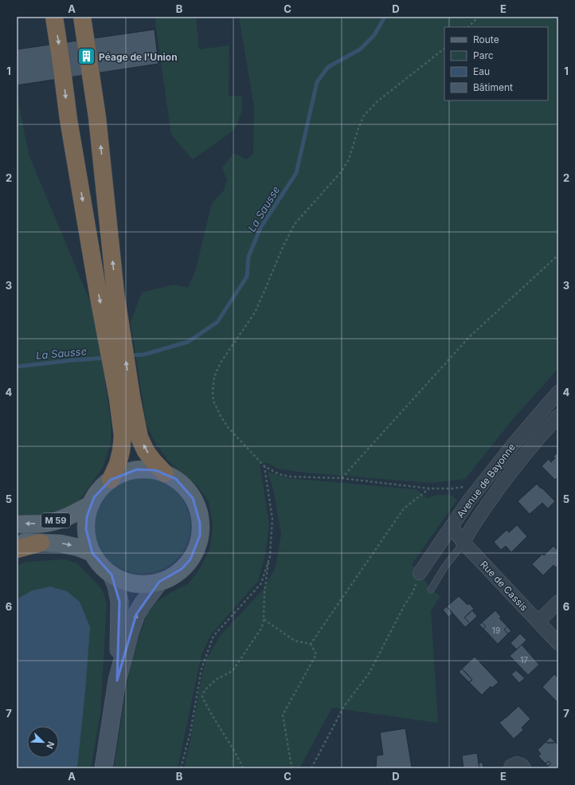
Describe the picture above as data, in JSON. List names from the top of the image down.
{
  "streets": {
    "main road": ["M 59"],
    "street": ["Avenue de Bayonne", "Rue de Cassis"]
  },
  "crossings": [
    ["Avenue de Bayonne", "Rue de Cassis"]
  ],
  "water": ["La Sausse"],
  "places": {
    "building": ["Péage de l'Union"]
  },
  "house_numbers": ["19", "17"],
  "legend": [
    "Route",
    "Parc",
    "Eau",
    "Bâtiment"
  ],
  "north": "bottom right",
  "grid": {
    "columns": [
      "A",
      "B",
      "C",
      "D",
      "E"
    ],
    "rows": [
      "1",
      "2",
      "3",
      "4",
      "5",
      "6",
      "7"
    ]
  }
}
